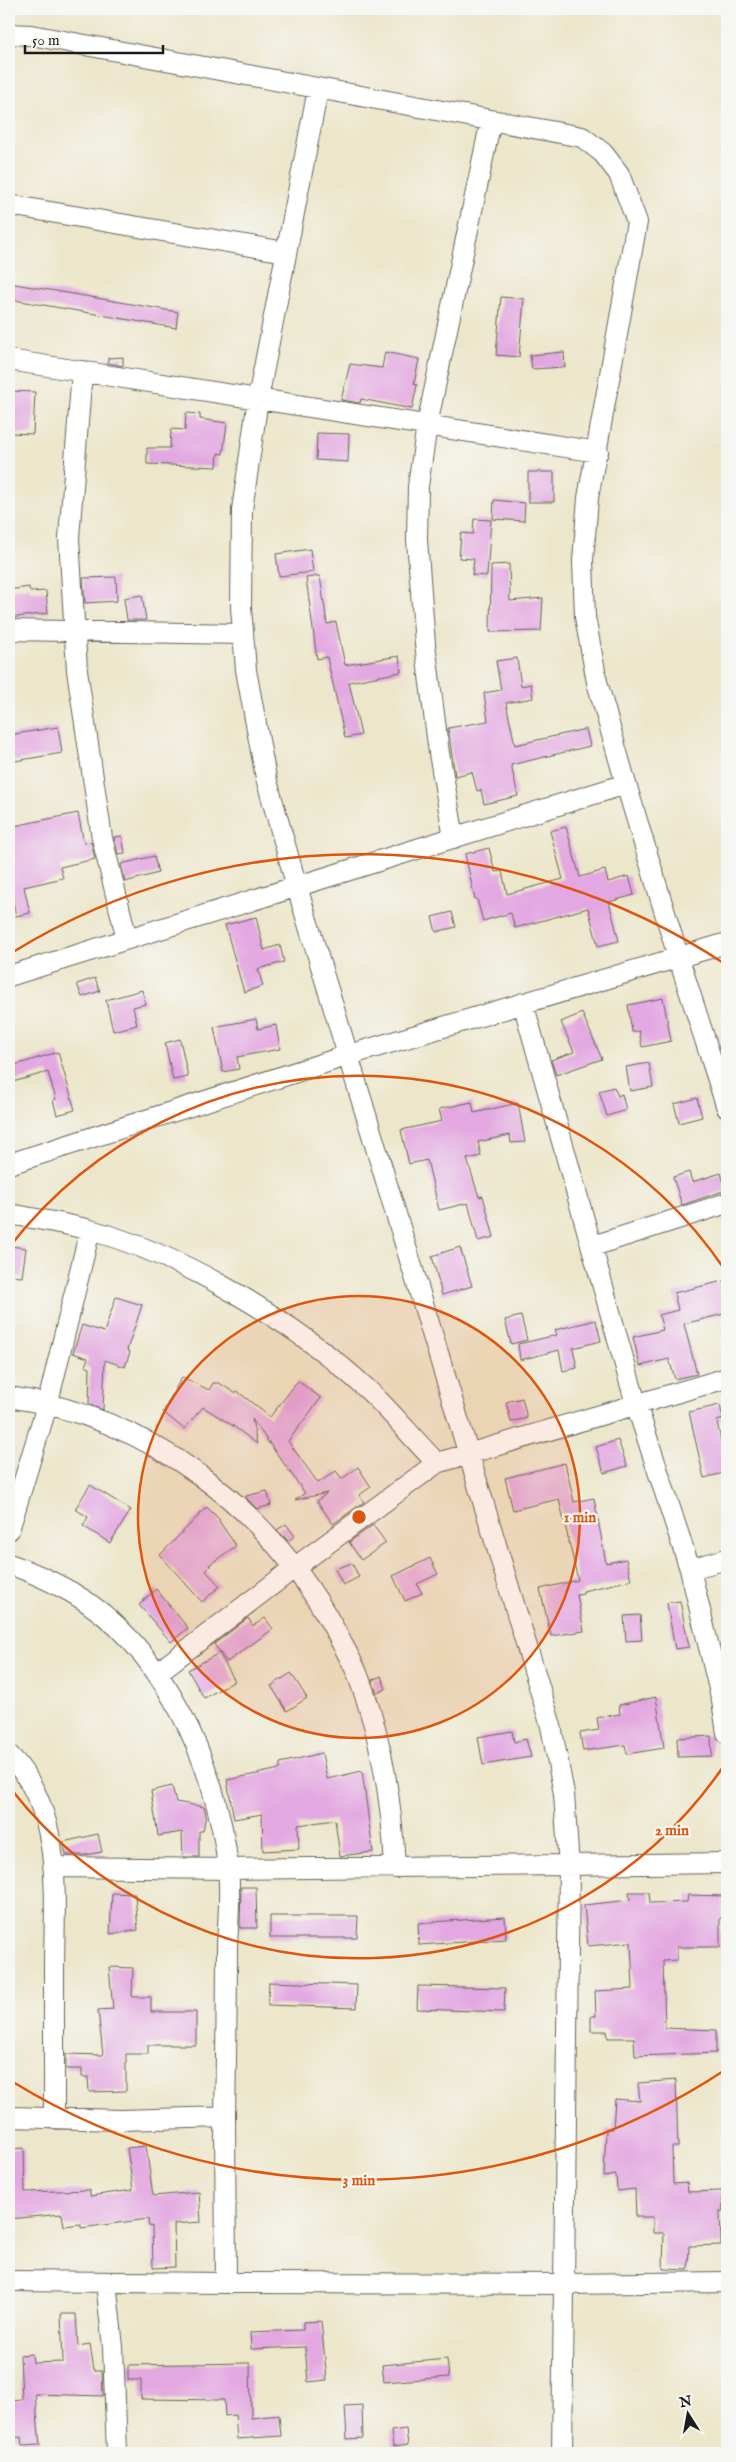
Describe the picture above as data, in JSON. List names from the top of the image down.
{
  "scale_bar": "50 m",
  "north": "top",
  "rings": ["1 min", "2 min", "3 min"]
}
